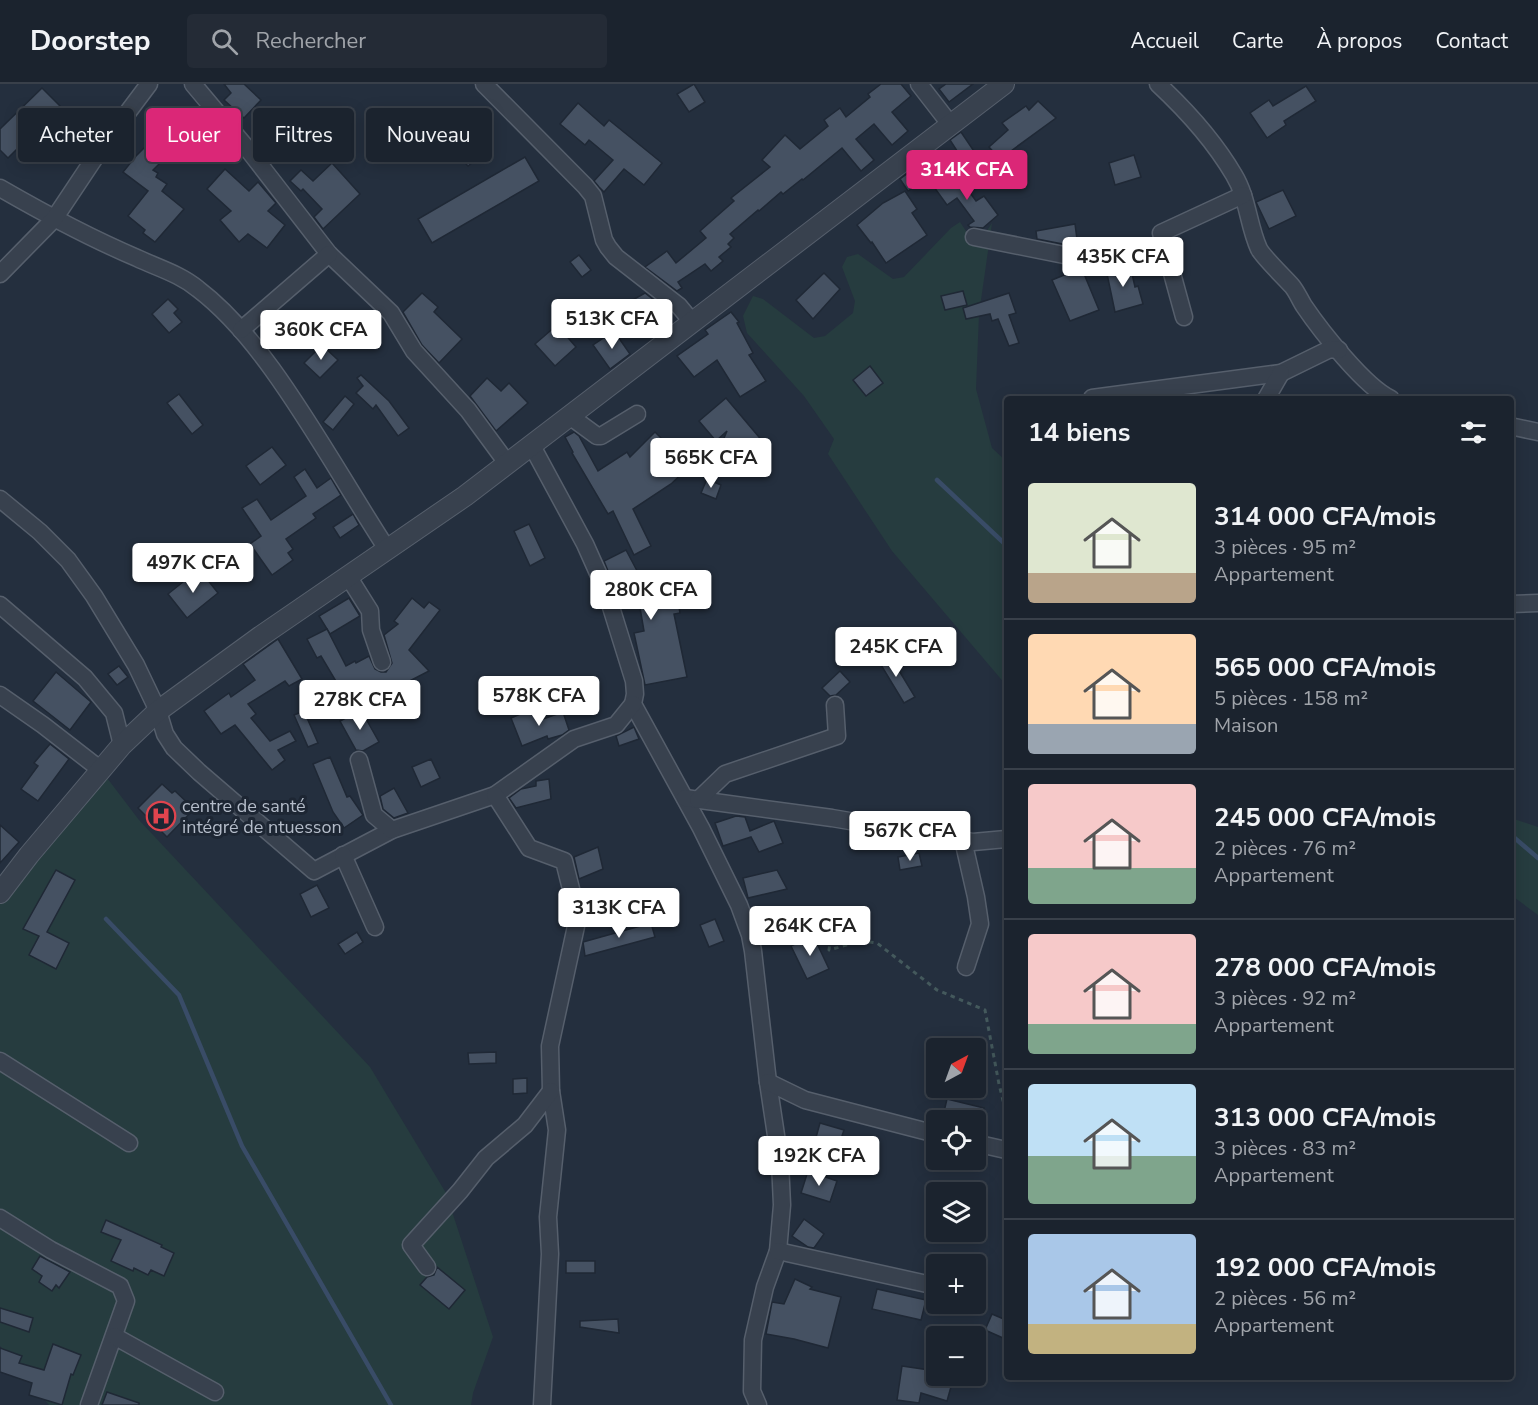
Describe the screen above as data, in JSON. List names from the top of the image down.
{
  "places": {
    "hospital": ["centre de santé intégré de ntuesson"]
  },
  "north": "top right",
  "page": {
    "header": "Doorstep",
    "search": "Rechercher",
    "nav": [
      "Accueil",
      "Carte",
      "À propos",
      "Contact"
    ],
    "chip": [
      "Acheter",
      "Louer",
      "Filtres",
      "Nouveau"
    ],
    "price": [
      "314K CFA",
      "435K CFA",
      "513K CFA",
      "360K CFA",
      "565K CFA",
      "497K CFA",
      "280K CFA",
      "245K CFA",
      "578K CFA",
      "278K CFA",
      "567K CFA",
      "313K CFA",
      "264K CFA",
      "192K CFA"
    ],
    "heading": "14 biens",
    "list": [
      {
        "name": "314 000 CFA/mois",
        "note": "3 pièces · 95 m² · Appartement"
      },
      {
        "name": "565 000 CFA/mois",
        "note": "5 pièces · 158 m² · Maison"
      },
      {
        "name": "245 000 CFA/mois",
        "note": "2 pièces · 76 m² · Appartement"
      },
      {
        "name": "278 000 CFA/mois",
        "note": "3 pièces · 92 m² · Appartement"
      },
      {
        "name": "313 000 CFA/mois",
        "note": "3 pièces · 83 m² · Appartement"
      },
      {
        "name": "192 000 CFA/mois",
        "note": "2 pièces · 56 m² · Appartement"
      }
    ],
    "map_buttons": ["+", "−"]
  }
}
